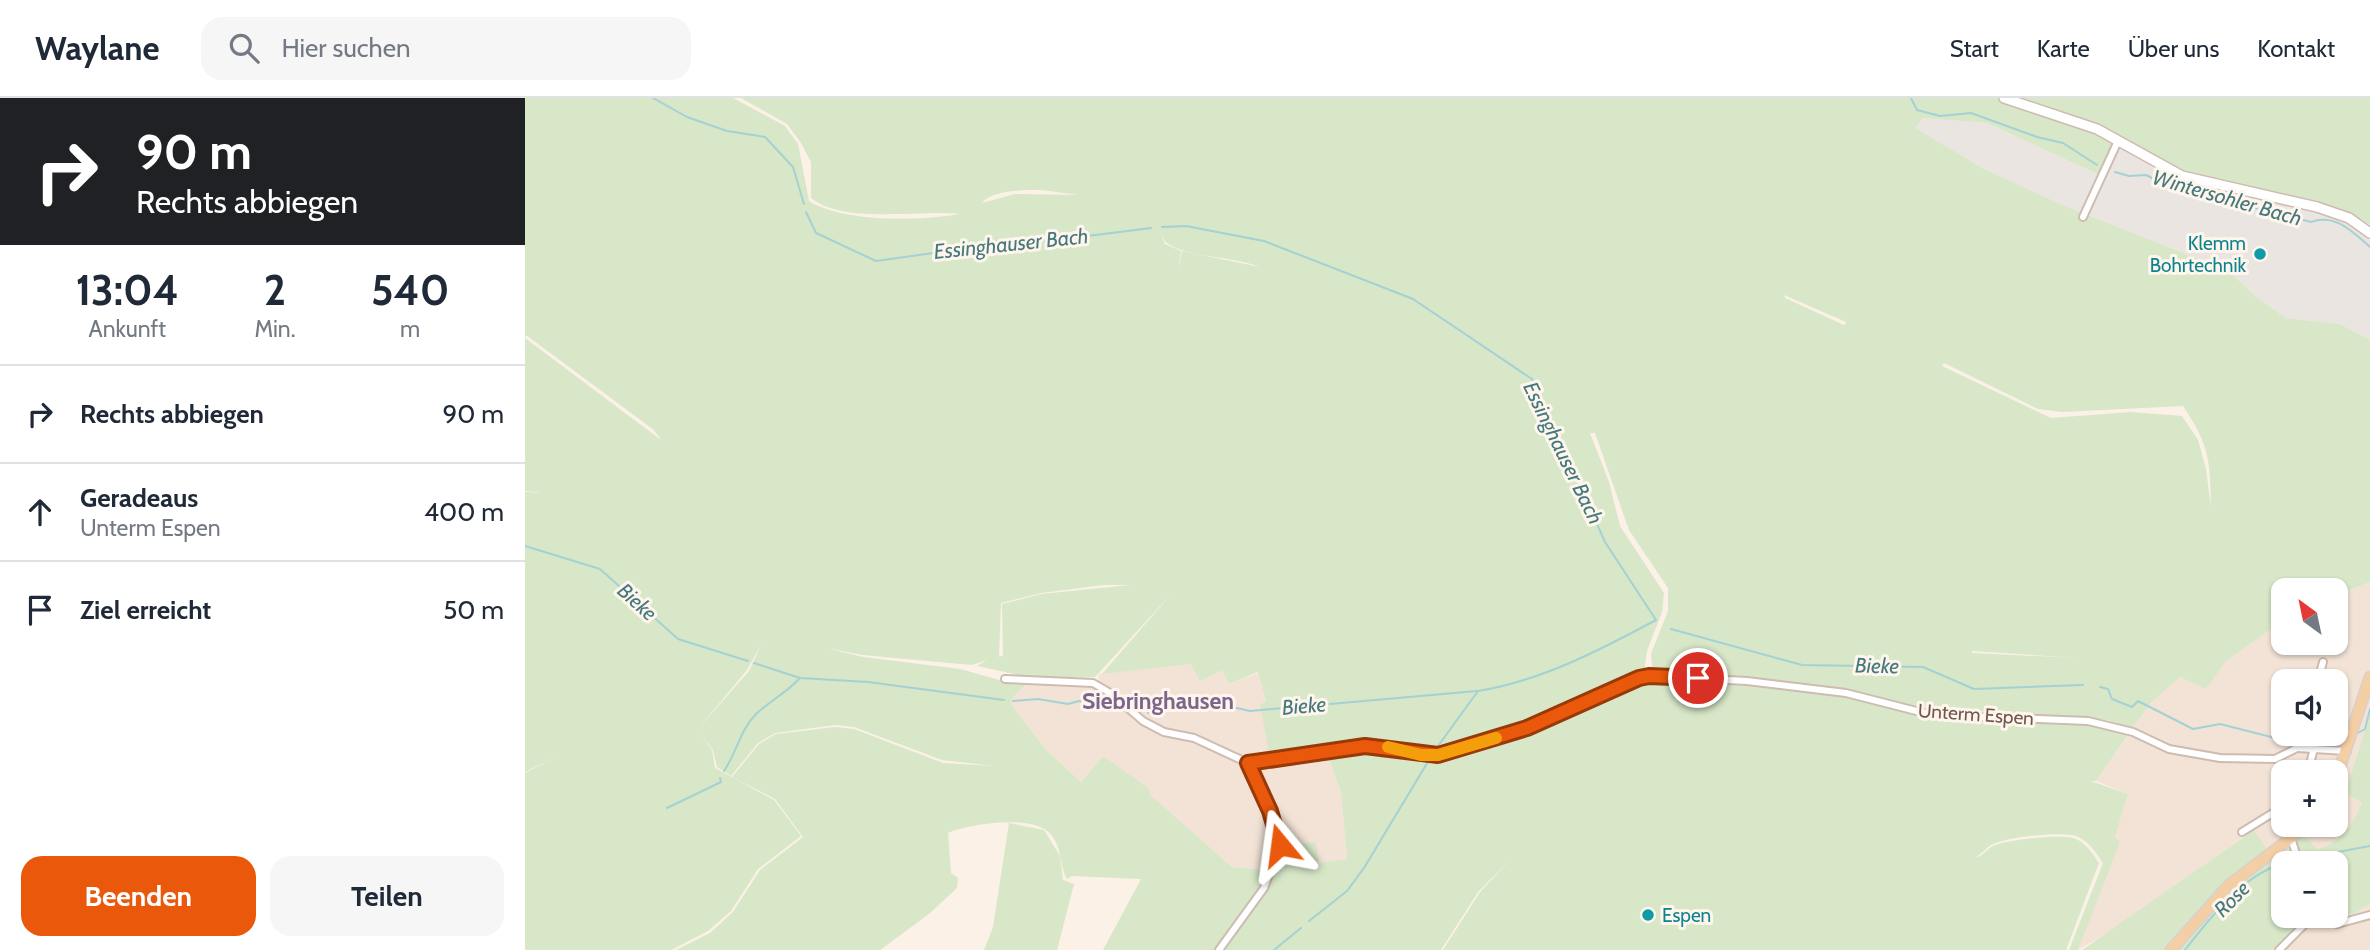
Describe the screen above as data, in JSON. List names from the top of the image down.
{
  "streets": {
    "street": ["Unterm Espen"]
  },
  "districts": ["Siebringhausen"],
  "water": [
    "Wintersohler Bach",
    "Essinghauser Bach",
    "Bieke",
    "Rose"
  ],
  "places": ["Klemm Bohrtechnik", "Espen"],
  "north": "top left",
  "page": {
    "header": "Waylane",
    "search": "Hier suchen",
    "nav": [
      "Start",
      "Karte",
      "Über uns",
      "Kontakt"
    ],
    "turn": ["90 m", "Rechts abbiegen"],
    "eta": [
      "13:04",
      "Ankunft",
      "2",
      "Min.",
      "540",
      "m"
    ],
    "list": [
      {
        "name": "Rechts abbiegen",
        "value": "90 m"
      },
      {
        "name": "Geradeaus",
        "note": "Unterm Espen",
        "value": "400 m"
      },
      {
        "name": "Ziel erreicht",
        "value": "50 m"
      }
    ],
    "map_buttons": ["+", "−"],
    "buttons": ["Beenden", "Teilen"]
  }
}
